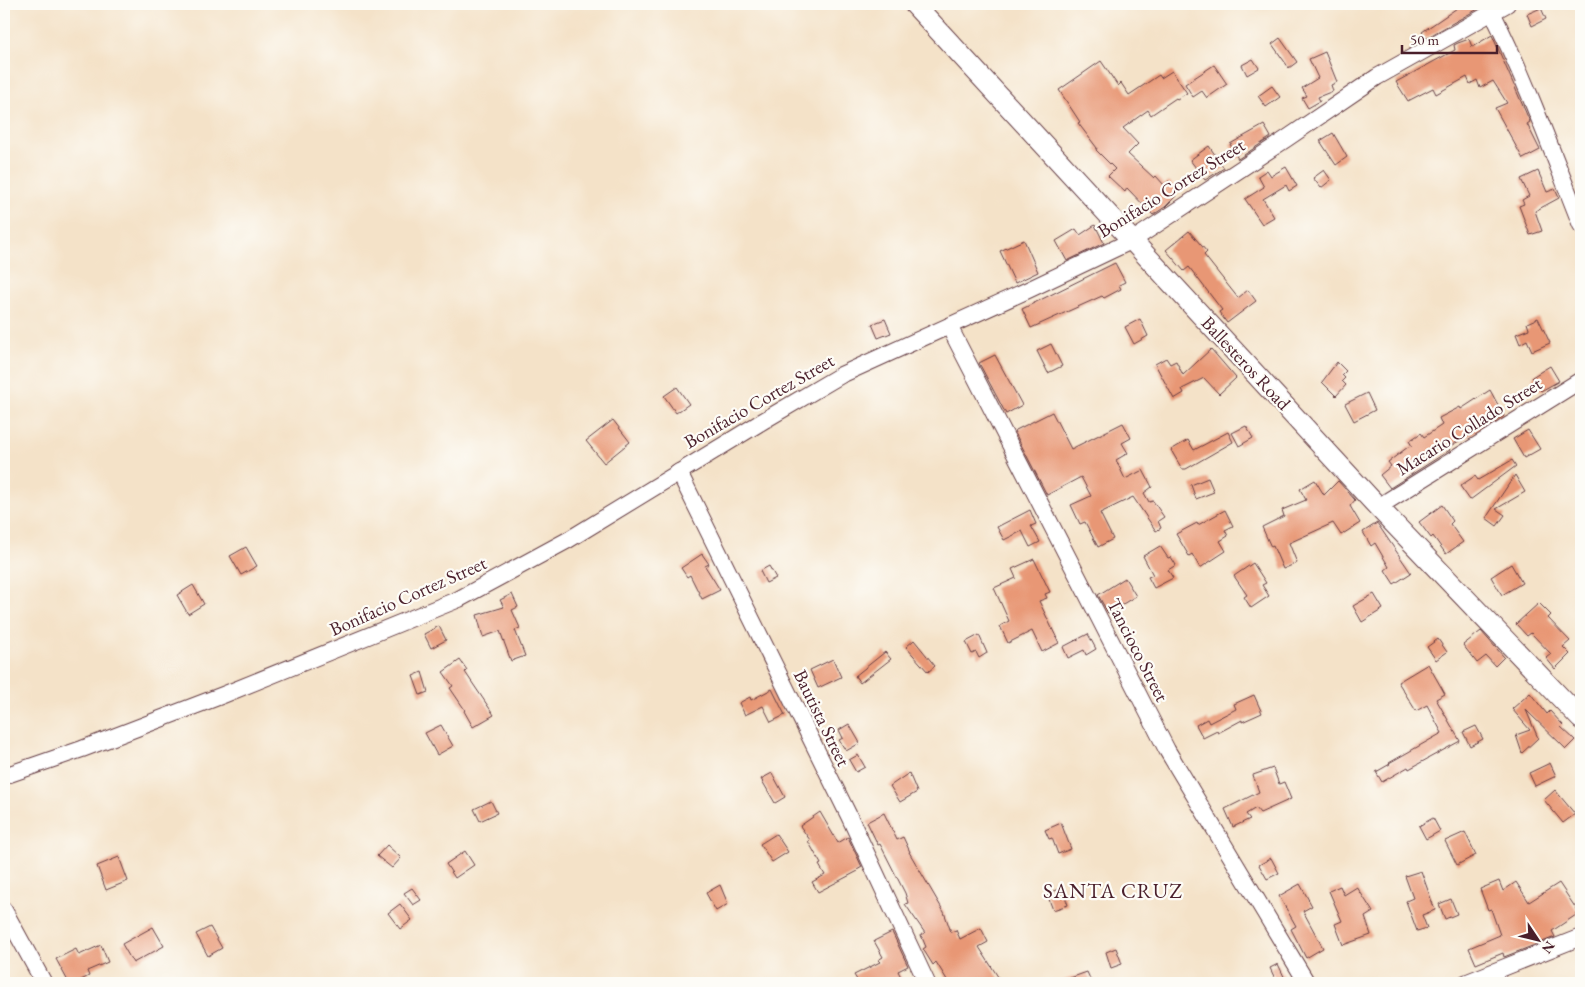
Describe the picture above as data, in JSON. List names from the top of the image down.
{
  "streets": {
    "main road": ["Ballesteros Road"],
    "street": [
      "Bonifacio Cortez Street",
      "Macario Collado Street",
      "Tancioco Street",
      "Bautista Street"
    ]
  },
  "crossings": [
    ["Bonifacio Cortez Street", "Ballesteros Road"],
    ["Bonifacio Cortez Street", "Tancioco Street"],
    ["Bonifacio Cortez Street", "Bautista Street"],
    ["Ballesteros Road", "Macario Collado Street"]
  ],
  "districts": ["SANTA CRUZ"],
  "scale_bar": "50 m",
  "north": "bottom right"
}
